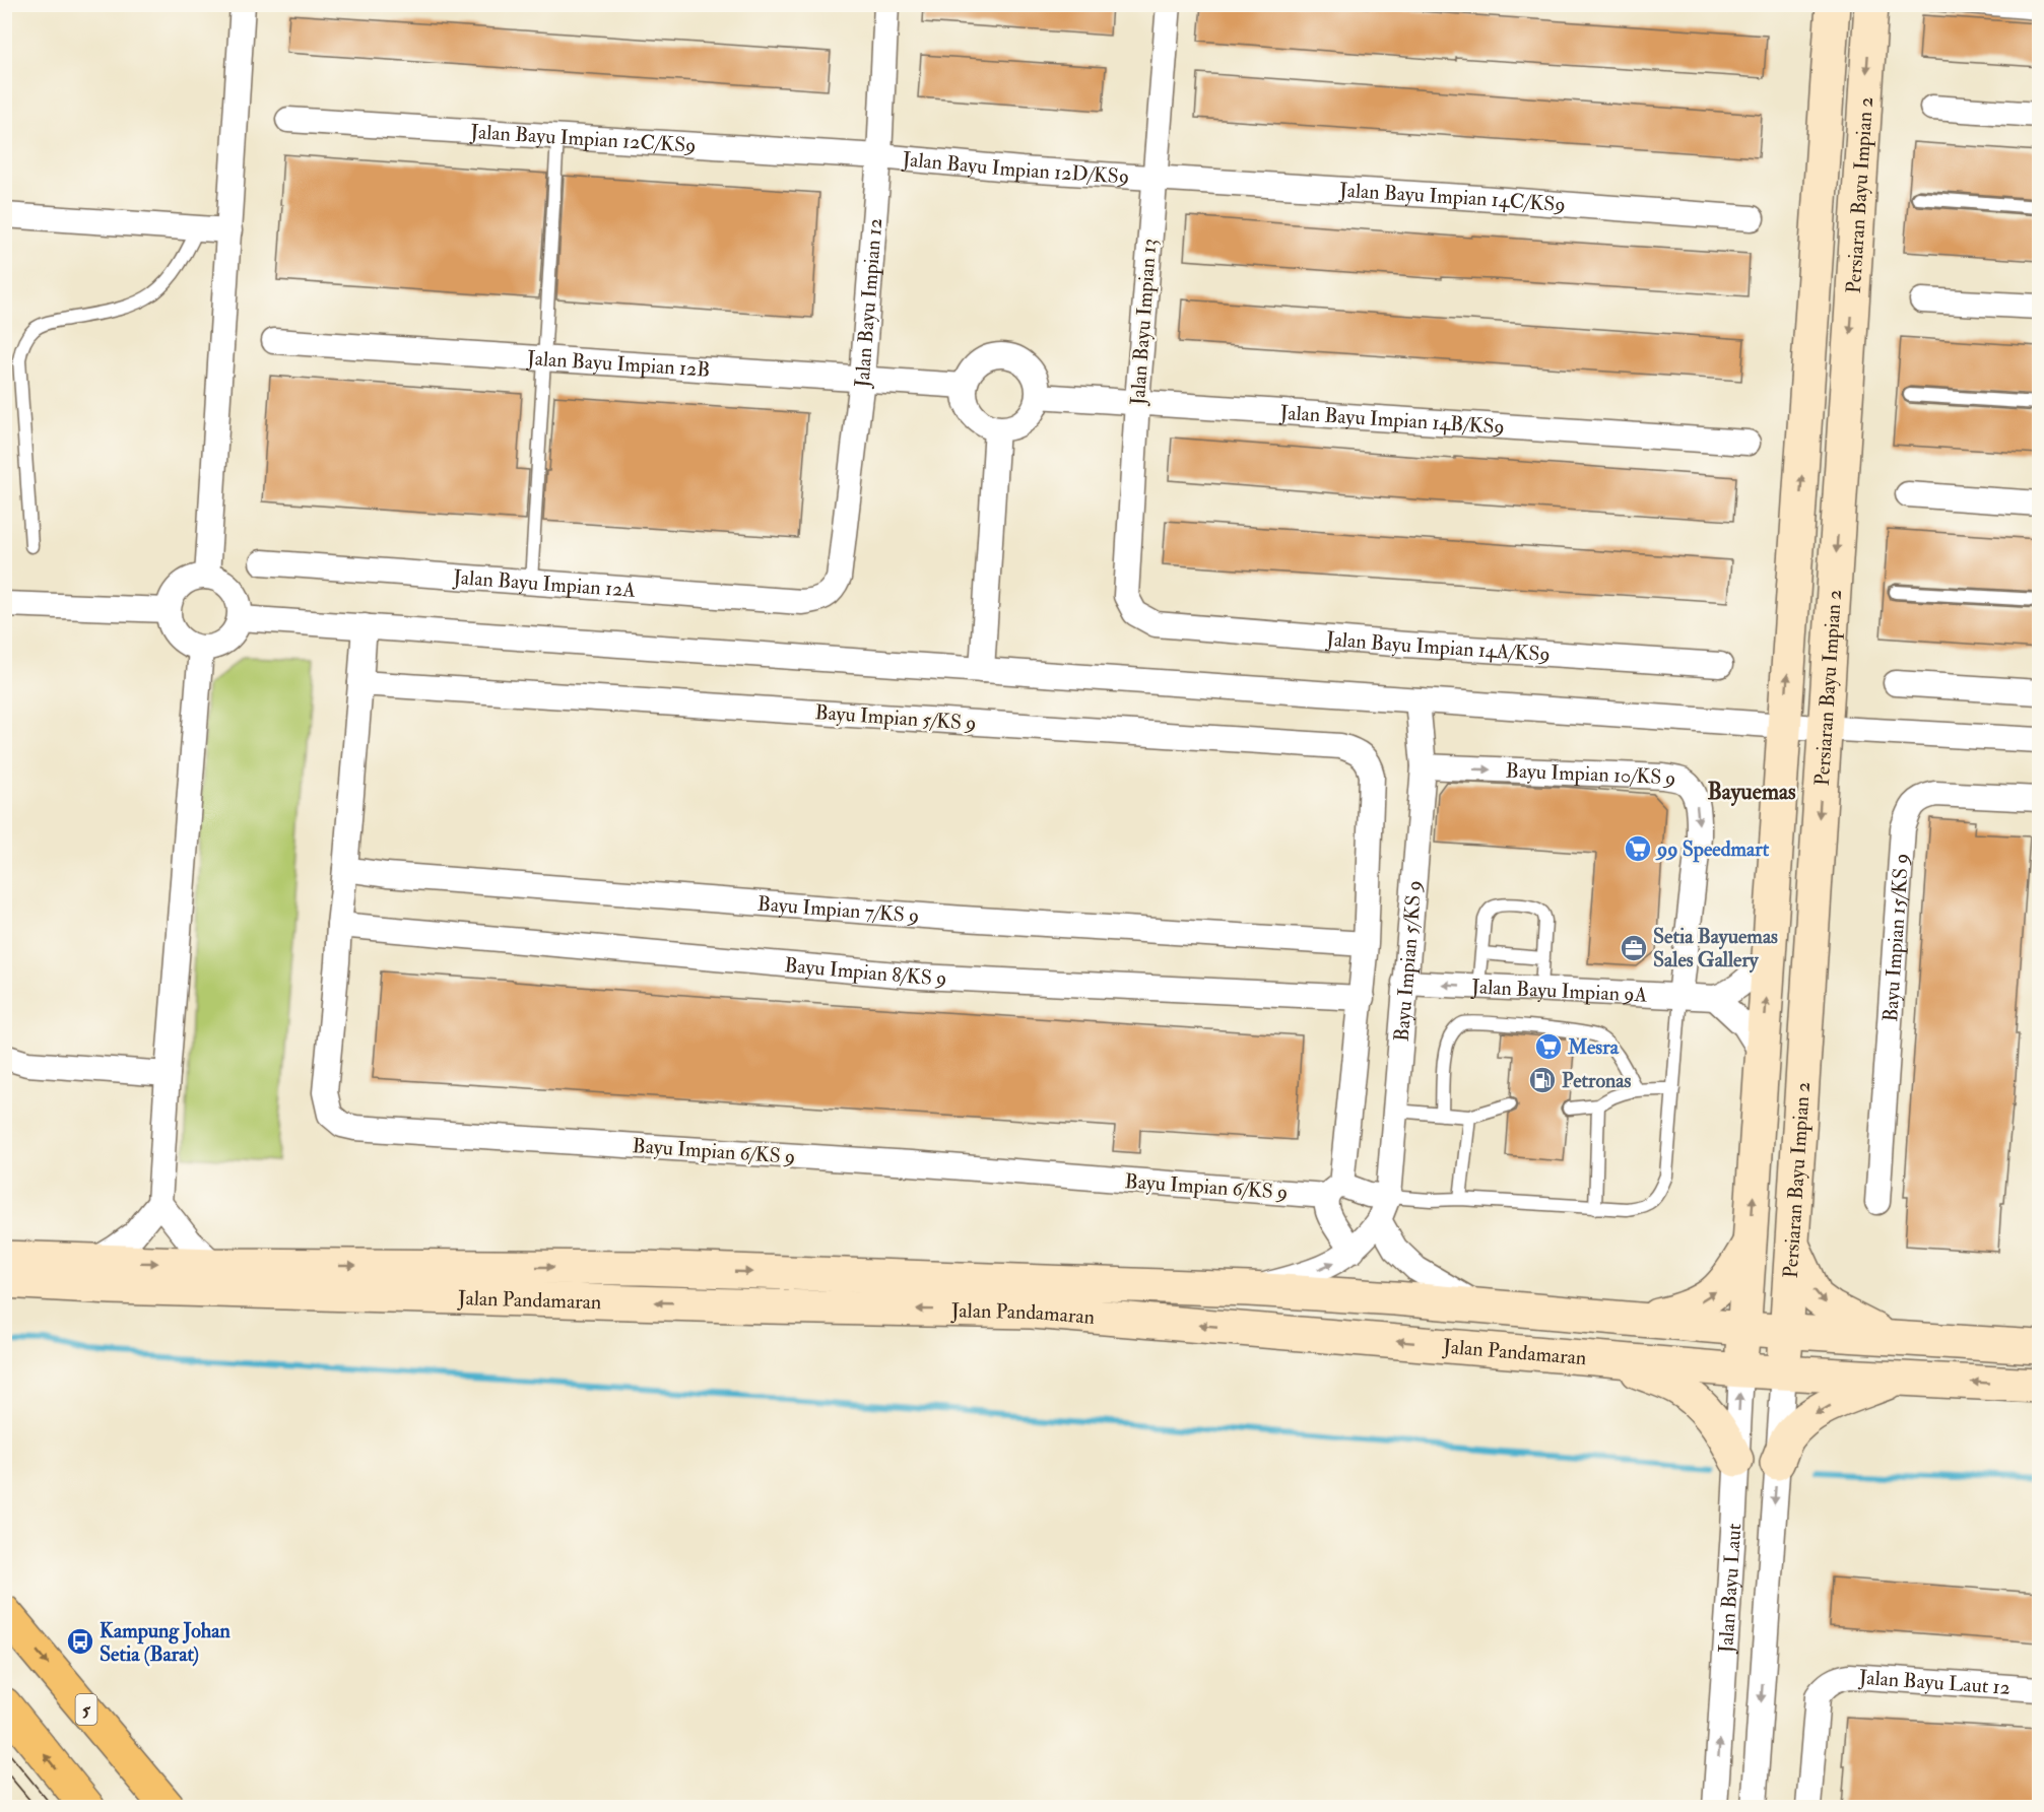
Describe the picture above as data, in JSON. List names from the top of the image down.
{
  "streets": {
    "highway": ["5"],
    "main road": ["Persiaran Bayu Impian 2", "Jalan Pandamaran"],
    "street": [
      "Jalan Bayu Impian 12C/KS9",
      "Jalan Bayu Impian 12D/KS9",
      "Jalan Bayu Impian 14C/KS9",
      "Jalan Bayu Impian 12",
      "Jalan Bayu Impian 13",
      "Jalan Bayu Impian 12B",
      "Jalan Bayu Impian 14B/KS9",
      "Jalan Bayu Impian 12A",
      "Jalan Bayu Impian 14A/KS9",
      "Bayu Impian 5/KS 9",
      "Bayu Impian 10/KS 9",
      "Bayu Impian 7/KS 9",
      "Bayu Impian 15/KS 9",
      "Bayu Impian 8/KS 9",
      "Jalan Bayu Impian 9A",
      "Bayu Impian 6/KS 9",
      "Jalan Bayu Laut",
      "Jalan Bayu Laut 12"
    ]
  },
  "crossings": [
    ["Jalan Bayu Impian 12C/KS9", "Jalan Bayu Impian 12D/KS9"],
    ["Jalan Bayu Impian 12C/KS9", "Jalan Bayu Impian 12"],
    ["Jalan Bayu Impian 12D/KS9", "Jalan Bayu Impian 14C/KS9"],
    ["Jalan Bayu Impian 12D/KS9", "Jalan Bayu Impian 12"],
    ["Jalan Bayu Impian 12D/KS9", "Jalan Bayu Impian 13"],
    ["Persiaran Bayu Impian 2", "Jalan Bayu Impian 9A"],
    ["Persiaran Bayu Impian 2", "Jalan Pandamaran"],
    ["Persiaran Bayu Impian 2", "Jalan Bayu Laut"],
    ["Jalan Bayu Impian 14C/KS9", "Jalan Bayu Impian 13"],
    ["Jalan Bayu Impian 12", "Jalan Bayu Impian 12B"],
    ["Jalan Bayu Impian 12", "Jalan Bayu Impian 12A"],
    ["Jalan Bayu Impian 13", "Jalan Bayu Impian 14B/KS9"],
    ["Jalan Bayu Impian 13", "Jalan Bayu Impian 14A/KS9"],
    ["Jalan Bayu Impian 12B", "Jalan Bayu Impian 14B/KS9"],
    ["Bayu Impian 5/KS 9", "Bayu Impian 10/KS 9"],
    ["Bayu Impian 5/KS 9", "Bayu Impian 7/KS 9"],
    ["Bayu Impian 5/KS 9", "Jalan Bayu Impian 9A"],
    ["Bayu Impian 5/KS 9", "Bayu Impian 6/KS 9"],
    ["Bayu Impian 10/KS 9", "Jalan Bayu Impian 9A"],
    ["Bayu Impian 7/KS 9", "Bayu Impian 6/KS 9"],
    ["Bayu Impian 8/KS 9", "Bayu Impian 6/KS 9"],
    ["Jalan Pandamaran", "Jalan Bayu Laut"]
  ],
  "districts": ["Bayuemas"],
  "places": {
    "supermarket": ["99 Speedmart", "Mesra"],
    "office": ["Setia Bayuemas Sales Gallery"],
    "fuel station": ["Petronas"],
    "bus stop": ["Kampung Johan Setia (Barat)"]
  }
}
